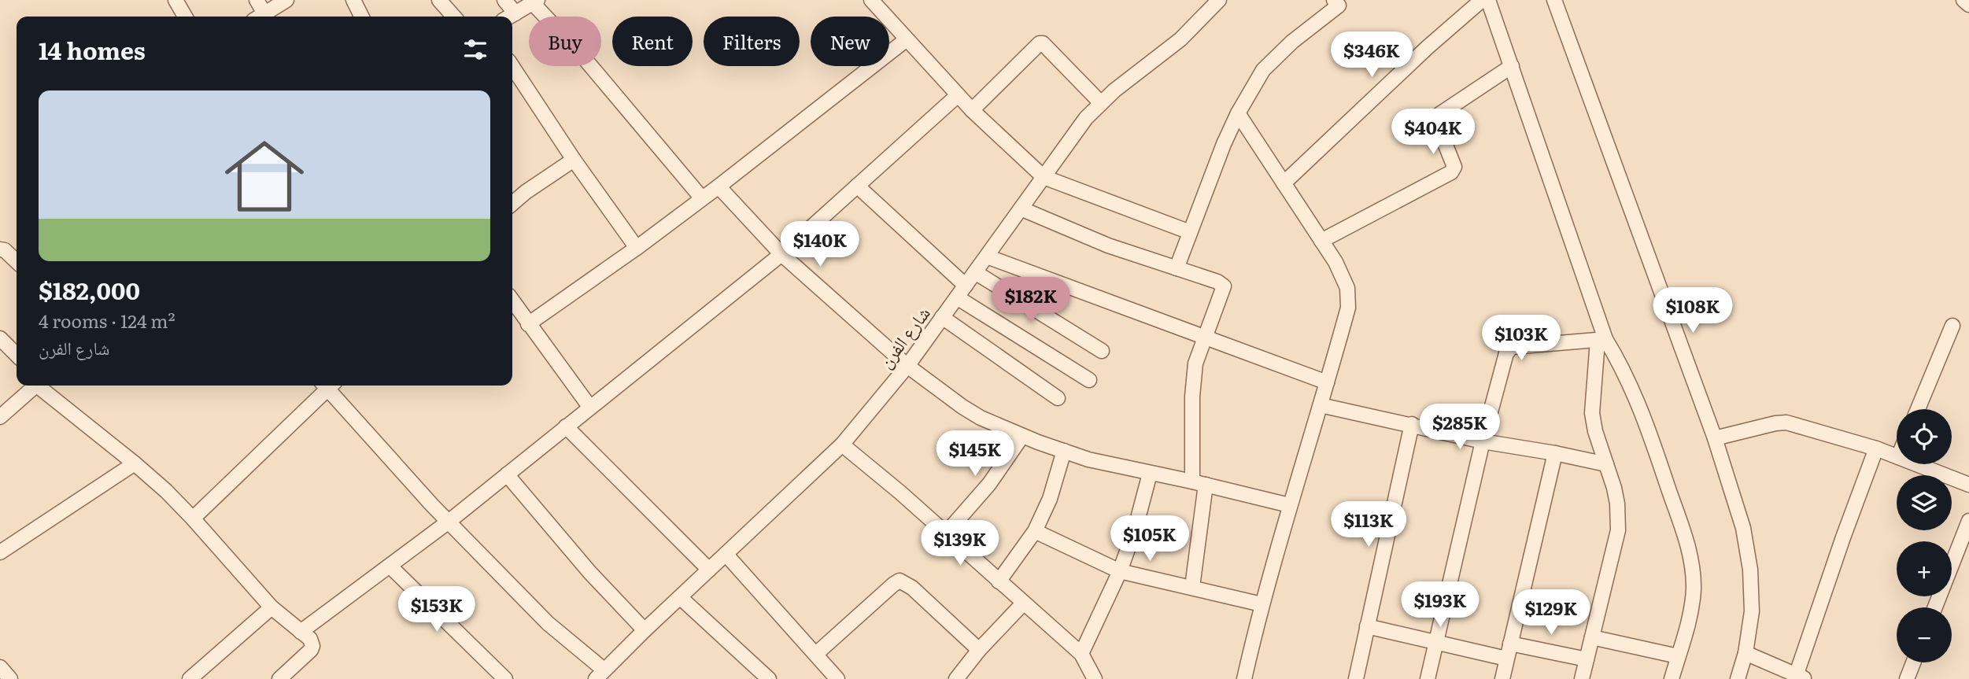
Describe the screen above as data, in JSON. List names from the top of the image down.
{
  "streets": {
    "street": ["شارع الفرن"]
  },
  "page": {
    "chip": [
      "Buy",
      "Rent",
      "Filters",
      "New"
    ],
    "heading": "14 homes",
    "price": [
      "$346K",
      "$404K",
      "$140K",
      "$182K",
      "$108K",
      "$103K",
      "$285K",
      "$145K",
      "$113K",
      "$105K",
      "$139K",
      "$193K",
      "$153K",
      "$129K"
    ],
    "list": [
      {
        "name": "$182,000",
        "note": "4 rooms · 124 m² · شارع الفرن"
      }
    ],
    "map_buttons": ["+", "−"]
  }
}
